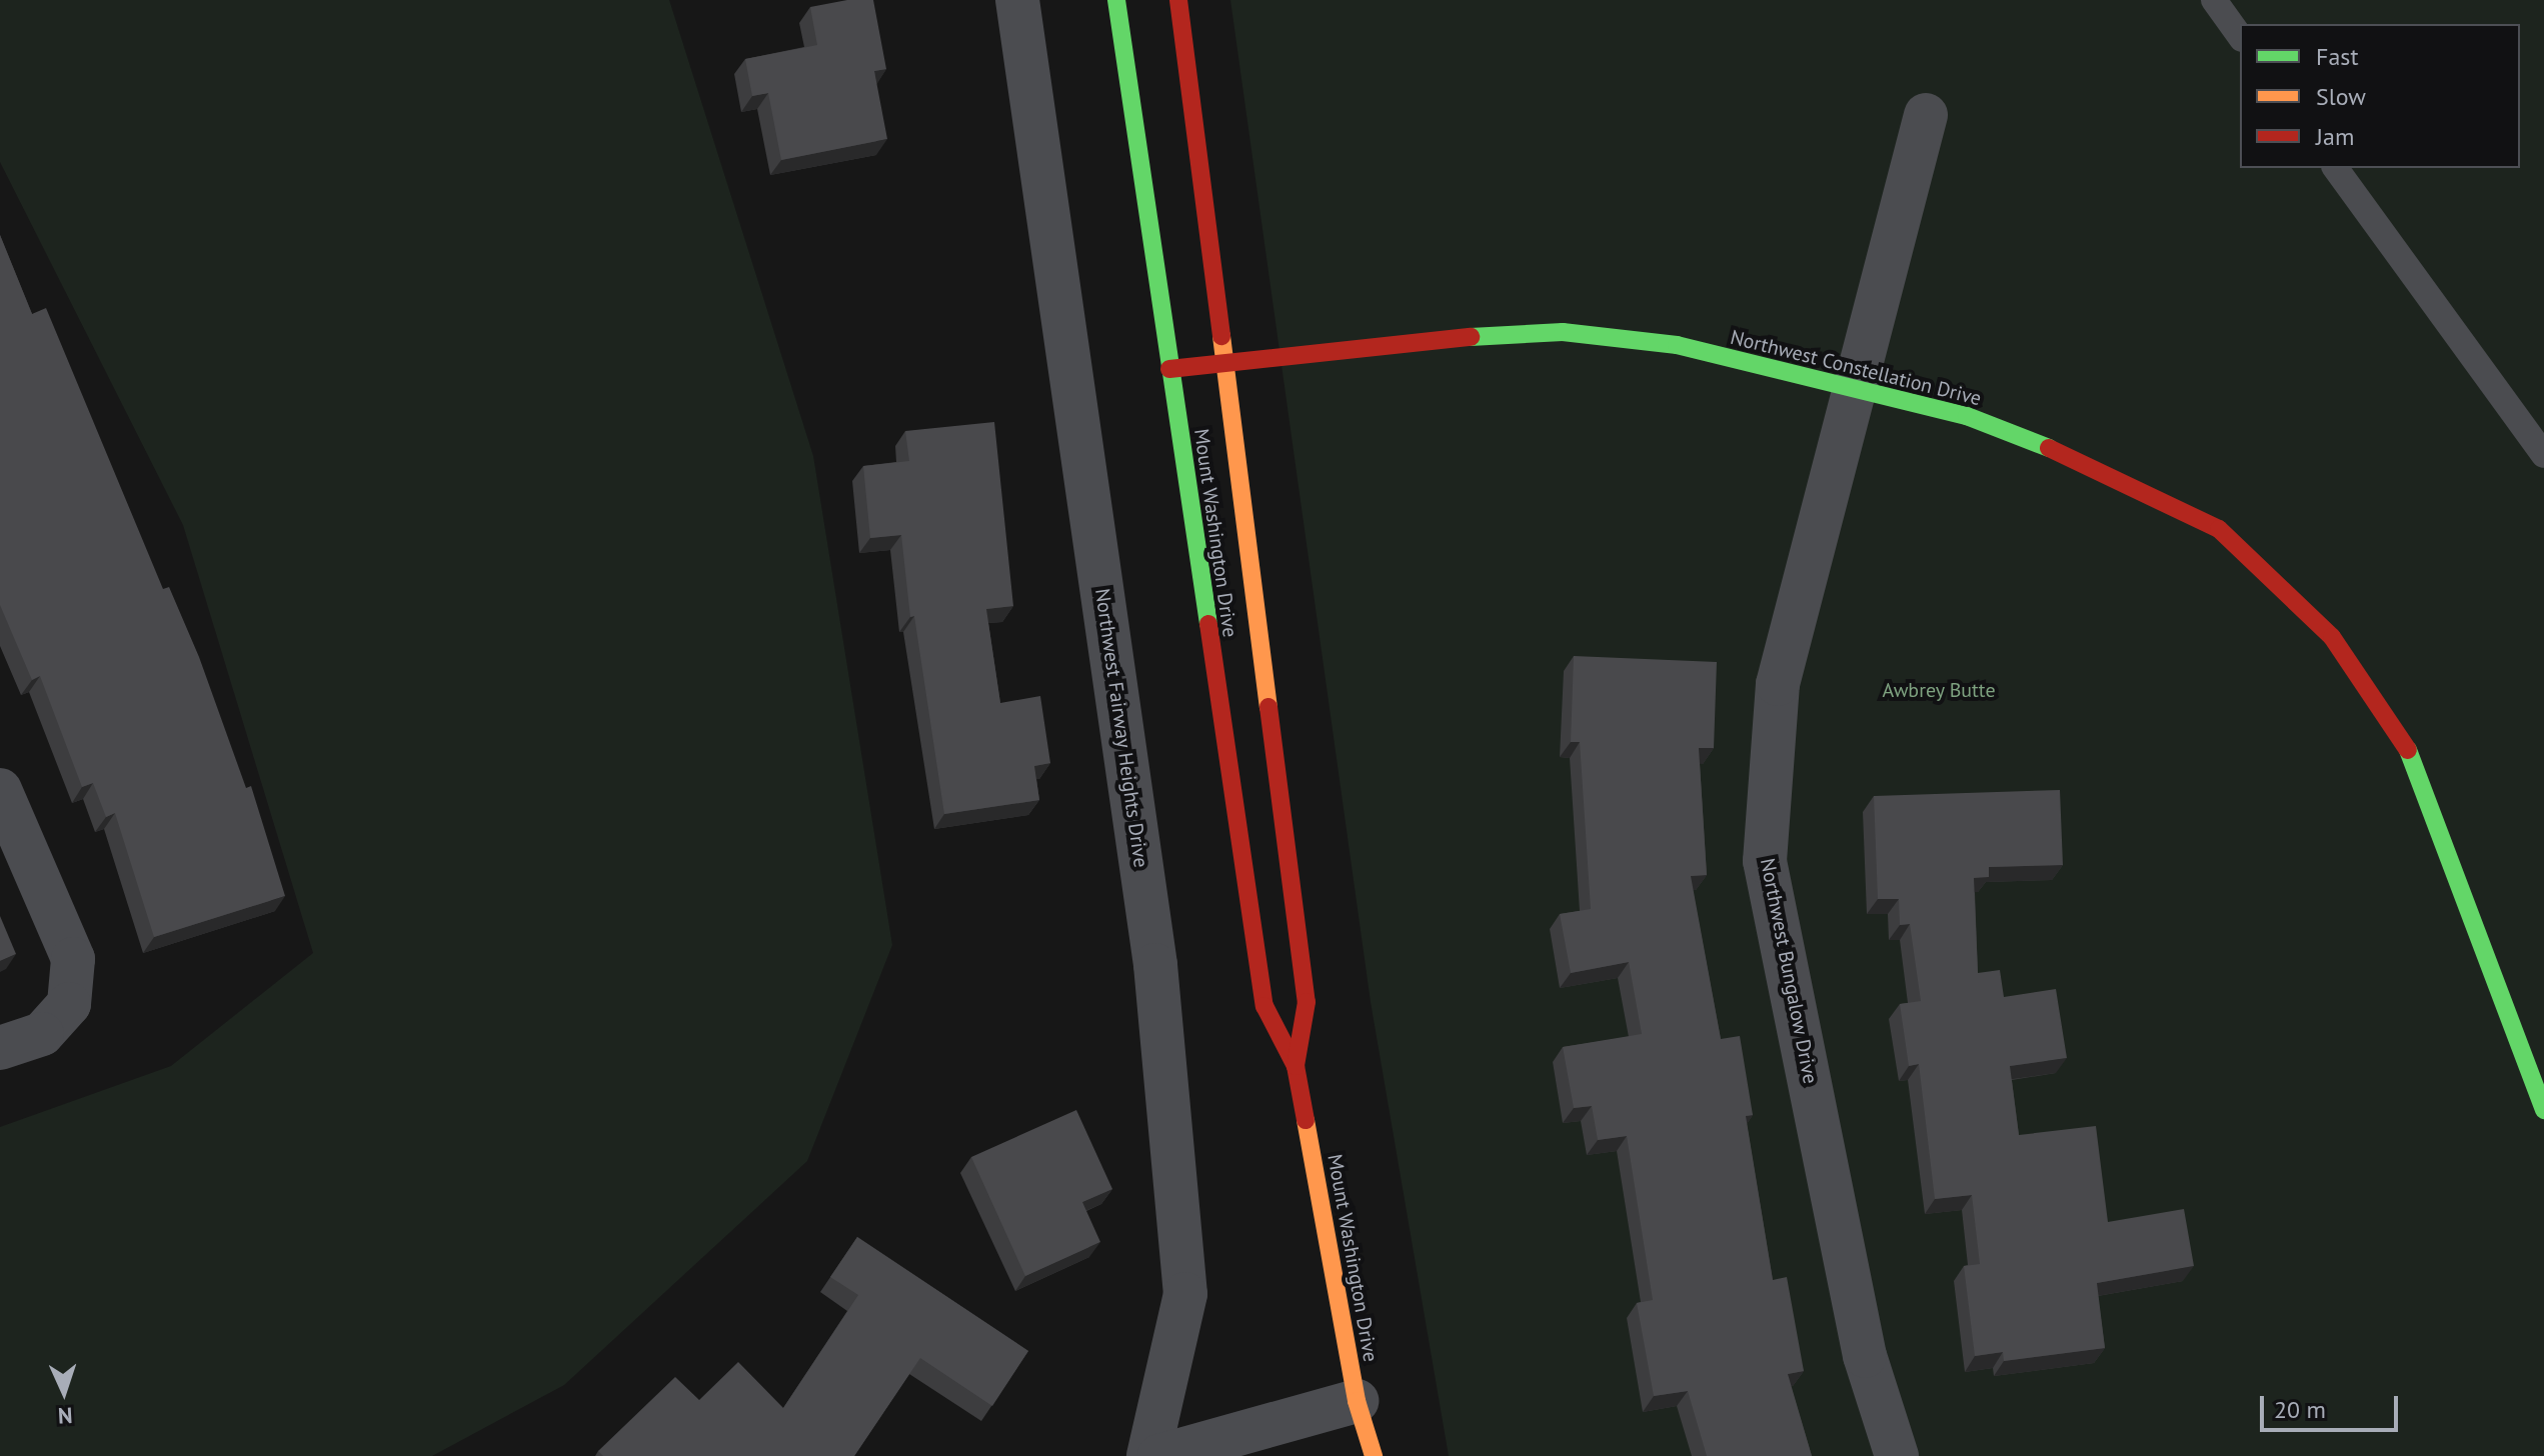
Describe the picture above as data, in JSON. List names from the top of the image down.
{
  "streets": {
    "main road": ["Northwest Constellation Drive", "Mount Washington Drive"],
    "street": ["Northwest Fairway Heights Drive", "Northwest Bungalow Drive"]
  },
  "crossings": [
    ["Northwest Constellation Drive", "Mount Washington Drive"],
    ["Northwest Constellation Drive", "Northwest Bungalow Drive"]
  ],
  "parks": ["Awbrey Butte"],
  "legend": ["Fast", "Slow", "Jam"],
  "scale_bar": "20 m",
  "north": "bottom"
}
